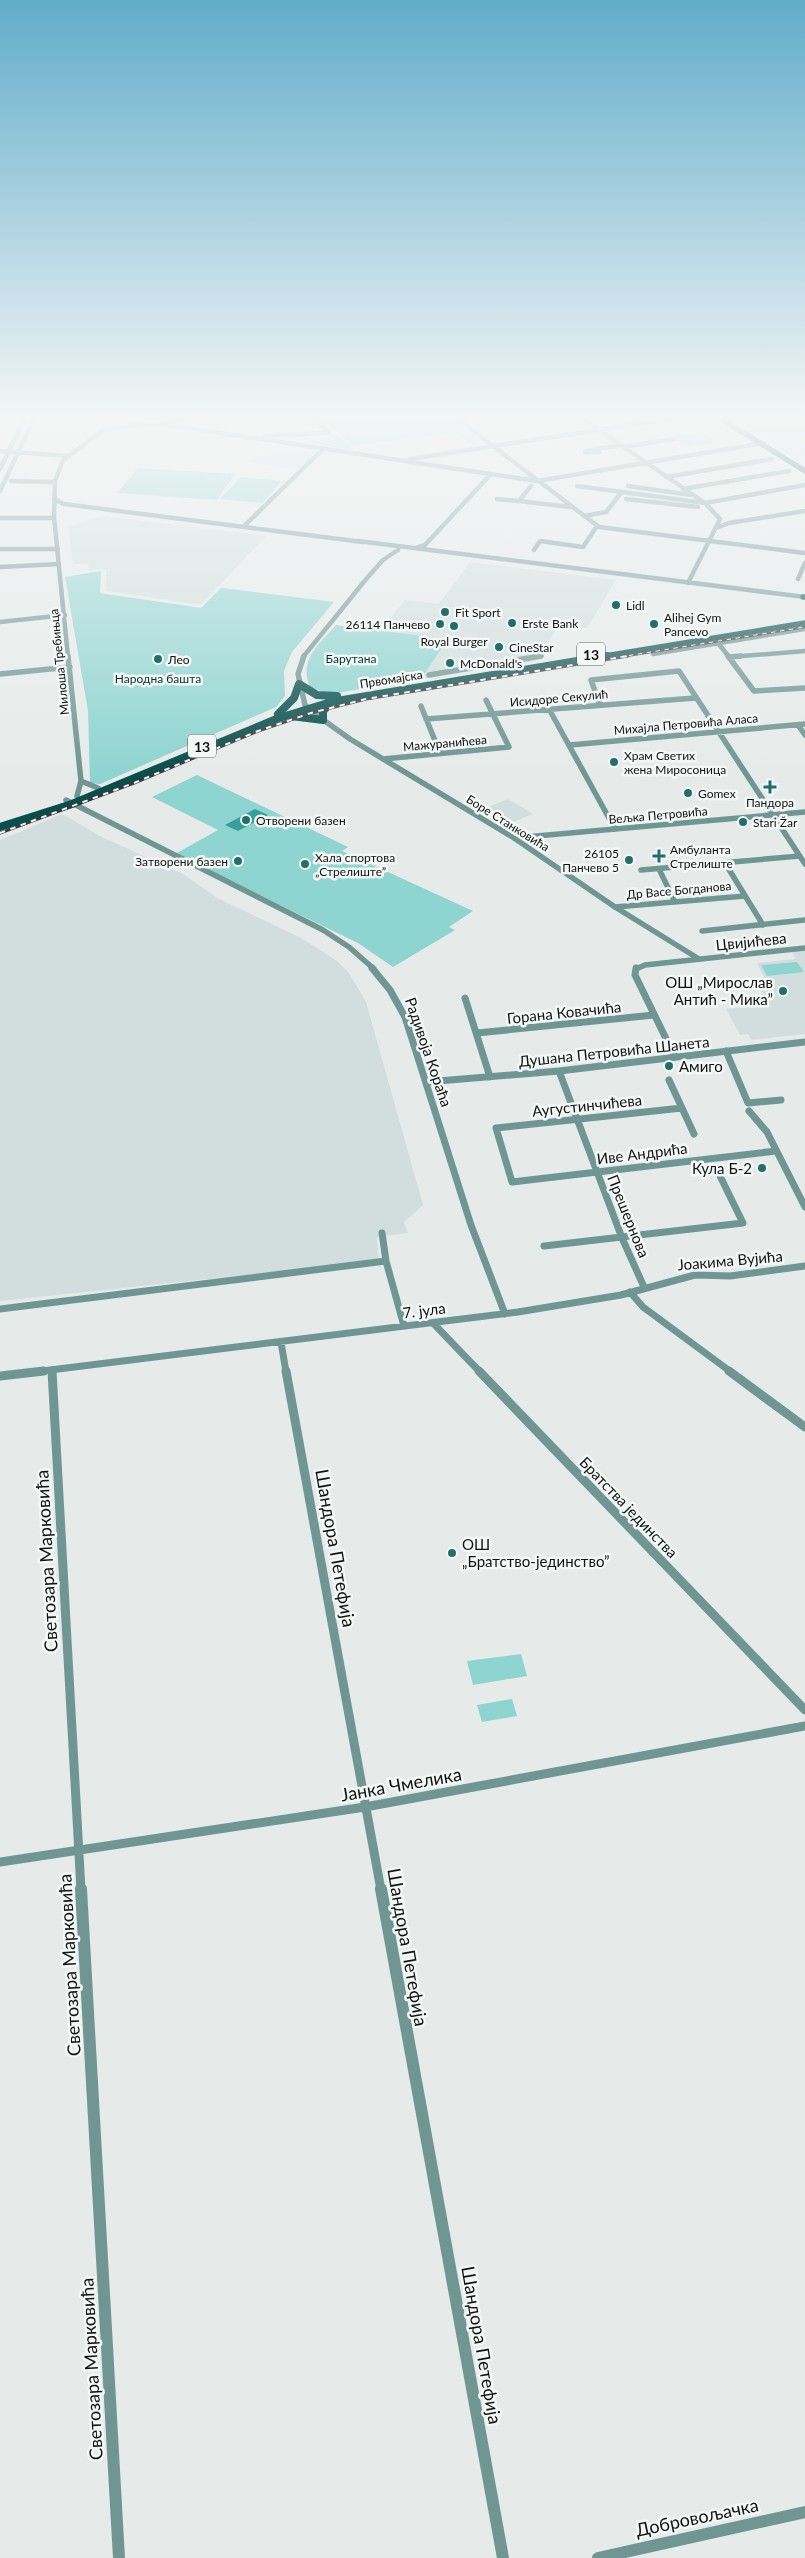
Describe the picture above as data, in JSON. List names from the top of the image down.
{
  "streets": {
    "main road": ["13", "Првомајска"],
    "street": [
      "Милоша Требињца",
      "Исидоре Секулић",
      "Михајла Петровића Аласа",
      "Мажуранићева",
      "Вељка Петровића",
      "Боре Станковића",
      "Др Васе Богданова",
      "Цвијићева",
      "Горана Ковачића",
      "Душана Петровића Шанета",
      "Радивоја Кораћа",
      "Аугустинчићева",
      "Иве Андрића",
      "Прешернова",
      "Јоакима Вујића",
      "7. јула",
      "Братства јединства",
      "Шандора Петефија",
      "Светозара Марковића",
      "Јанка Чмелика",
      "Добровољачка"
    ]
  },
  "crossings": [
    ["Првомајска", "Боре Станковића"],
    ["Првомајска", "Радивоја Кораћа"],
    ["Исидоре Секулић", "Мажуранићева"],
    ["Мажуранићева", "Боре Станковића"],
    ["Вељка Петровића", "Боре Станковића"],
    ["Боре Станковића", "Др Васе Богданова"],
    ["Боре Станковића", "Цвијићева"],
    ["Цвијићева", "Горана Ковачића"],
    ["Душана Петровића Шанета", "Радивоја Кораћа"],
    ["Душана Петровића Шанета", "Прешернова"],
    ["Радивоја Кораћа", "7. јула"],
    ["Аугустинчићева", "Иве Андрића"],
    ["Аугустинчићева", "Прешернова"],
    ["Иве Андрића", "Прешернова"],
    ["Прешернова", "Јоакима Вујића"],
    ["Јоакима Вујића", "7. јула"],
    ["7. јула", "Братства јединства"],
    ["7. јула", "Шандора Петефија"],
    ["7. јула", "Светозара Марковића"],
    ["Шандора Петефија", "Јанка Чмелика"],
    ["Светозара Марковића", "Јанка Чмелика"]
  ],
  "parks": ["Барутана", "Народна башта"],
  "places": {
    "other": [
      "Lidl",
      "Fit Sport",
      "Erste Bank",
      "26114 Панчево",
      "Alihej Gym Pancevo",
      "Royal Burger",
      "CineStar",
      "Лео",
      "McDonald's",
      "Храм Светих жена Миросоница",
      "Gomex",
      "Отворени базен",
      "Stari Žar",
      "26105 Панчево 5",
      "Затворени базен",
      "Хала спортова „Стрелиште”",
      "ОШ „Мирослав Антић - Мика”",
      "Амиго",
      "Кула Б-2",
      "ОШ „Братство-јединство”"
    ],
    "health": ["Пандора", "Амбуланта Стрелиште"]
  }
}
